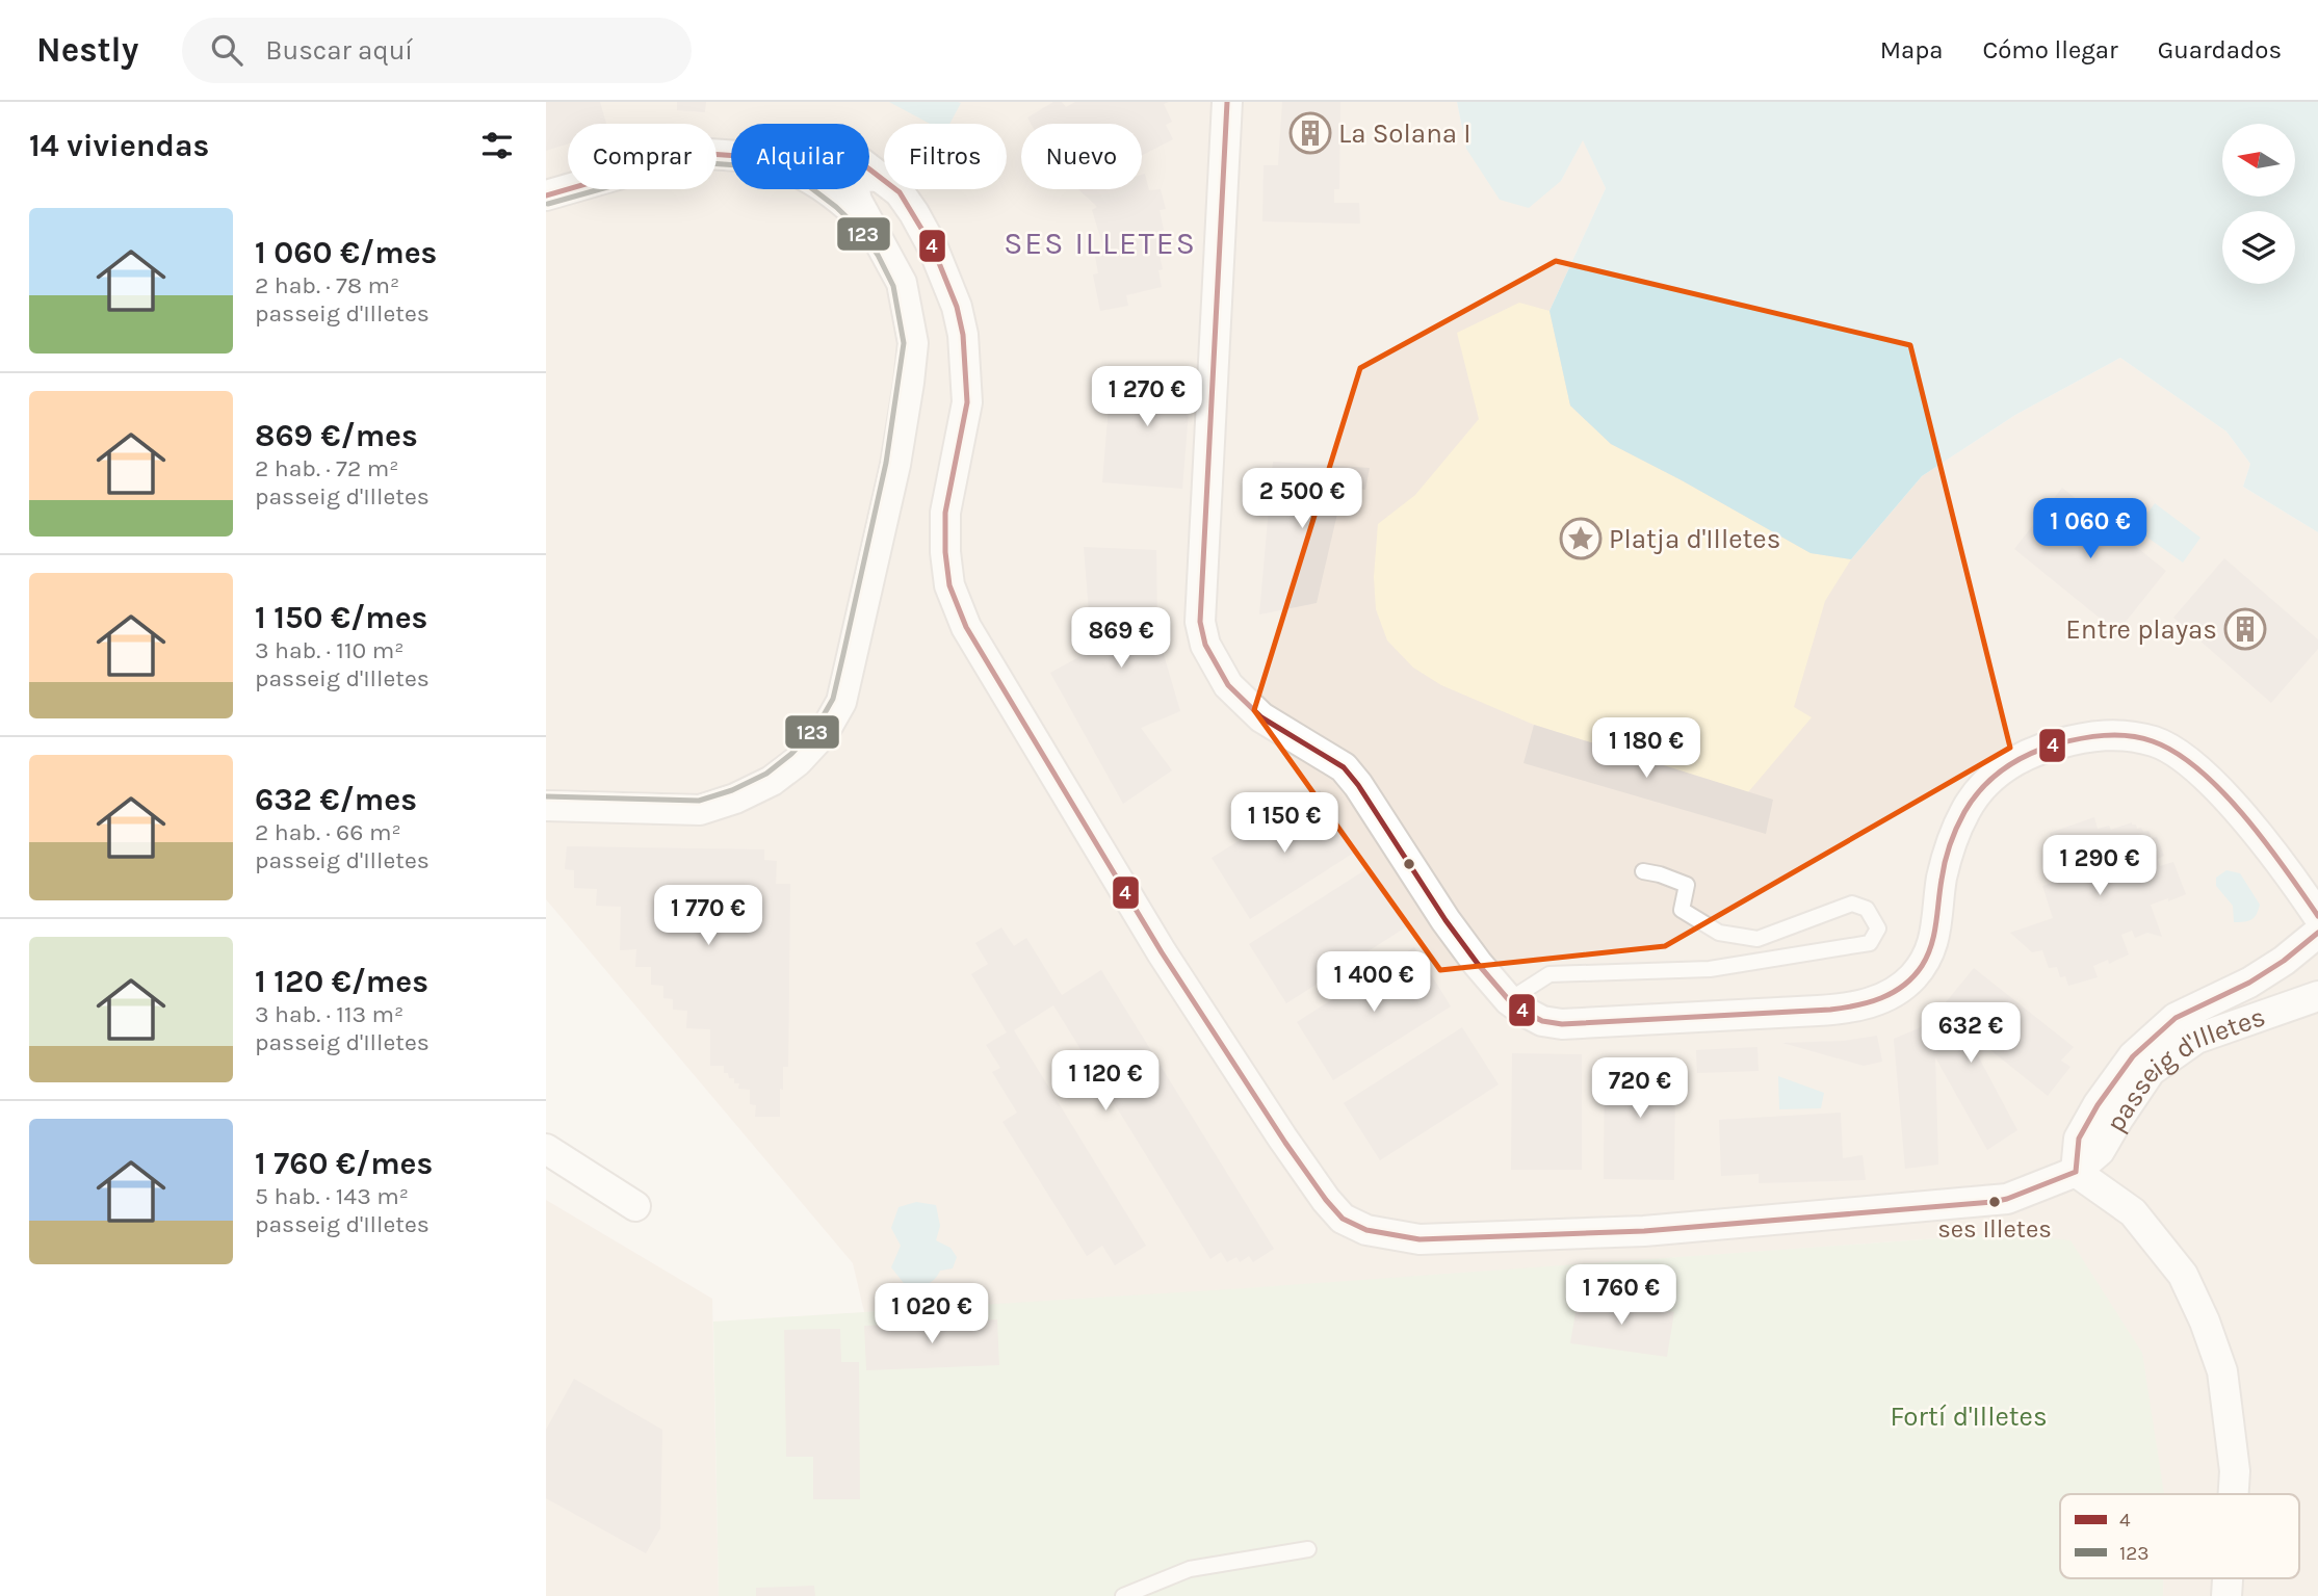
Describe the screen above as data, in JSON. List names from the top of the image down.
{
  "streets": {
    "street": ["passeig d'Illetes"]
  },
  "districts": ["SES ILLETES"],
  "parks": ["Fortí d'Illetes"],
  "places": {
    "building": ["La Solana I", "Entre playas"],
    "place": ["Platja d'Illetes"],
    "other": ["ses Illetes"]
  },
  "lines": ["transit line 4", "transit line 123"],
  "legend": ["4", "123"],
  "north": "left",
  "page": {
    "header": "Nestly",
    "search": "Buscar aquí",
    "nav": ["Mapa", "Cómo llegar", "Guardados"],
    "heading": "14 viviendas",
    "chip": [
      "Comprar",
      "Alquilar",
      "Filtros",
      "Nuevo"
    ],
    "list": [
      {
        "name": "1 060 €/mes",
        "note": "2 hab. · 78 m² · passeig d'Illetes"
      },
      {
        "name": "869 €/mes",
        "note": "2 hab. · 72 m² · passeig d'Illetes"
      },
      {
        "name": "1 150 €/mes",
        "note": "3 hab. · 110 m² · passeig d'Illetes"
      },
      {
        "name": "632 €/mes",
        "note": "2 hab. · 66 m² · passeig d'Illetes"
      },
      {
        "name": "1 120 €/mes",
        "note": "3 hab. · 113 m² · passeig d'Illetes"
      },
      {
        "name": "1 760 €/mes",
        "note": "5 hab. · 143 m² · passeig d'Illetes"
      }
    ],
    "price": [
      "1 270 €",
      "2 500 €",
      "1 060 €",
      "869 €",
      "1 180 €",
      "1 150 €",
      "1 290 €",
      "1 770 €",
      "1 400 €",
      "632 €",
      "1 120 €",
      "720 €",
      "1 760 €",
      "1 020 €"
    ]
  }
}
